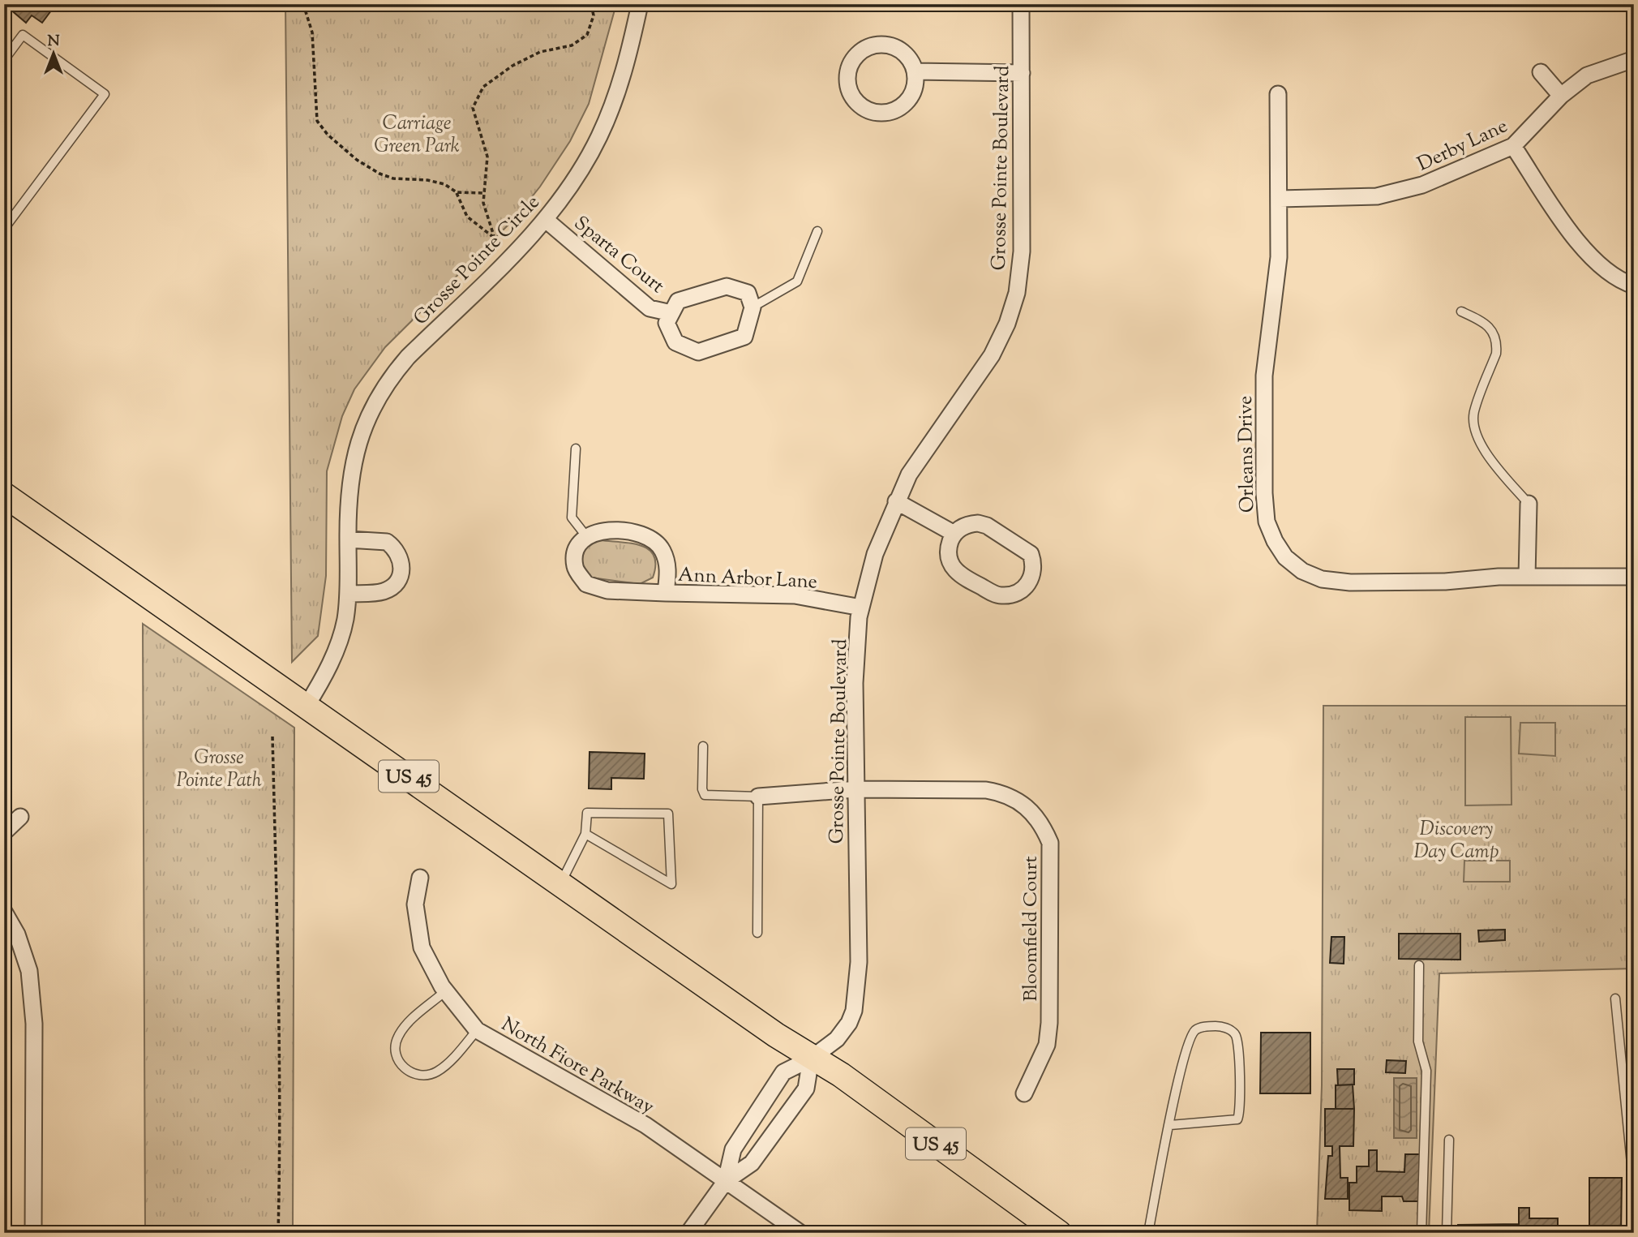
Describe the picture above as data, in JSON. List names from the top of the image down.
{
  "streets": {
    "main road": ["US 45"],
    "street": [
      "Derby Lane",
      "Grosse Pointe Boulevard",
      "Sparta Court",
      "Grosse Pointe Circle",
      "Orleans Drive",
      "Ann Arbor Lane",
      "Bloomfield Court",
      "North Fiore Parkway"
    ]
  },
  "crossings": [
    ["Derby Lane", "Orleans Drive"],
    ["Grosse Pointe Boulevard", "Ann Arbor Lane"],
    ["Grosse Pointe Boulevard", "US 45"],
    ["Grosse Pointe Boulevard", "Bloomfield Court"],
    ["Grosse Pointe Boulevard", "North Fiore Parkway"],
    ["Sparta Court", "Grosse Pointe Circle"],
    ["Grosse Pointe Circle", "US 45"]
  ],
  "parks": ["Carriage Green Park", "Grosse Pointe Path", "Discovery Day Camp"],
  "north": "top"
}
